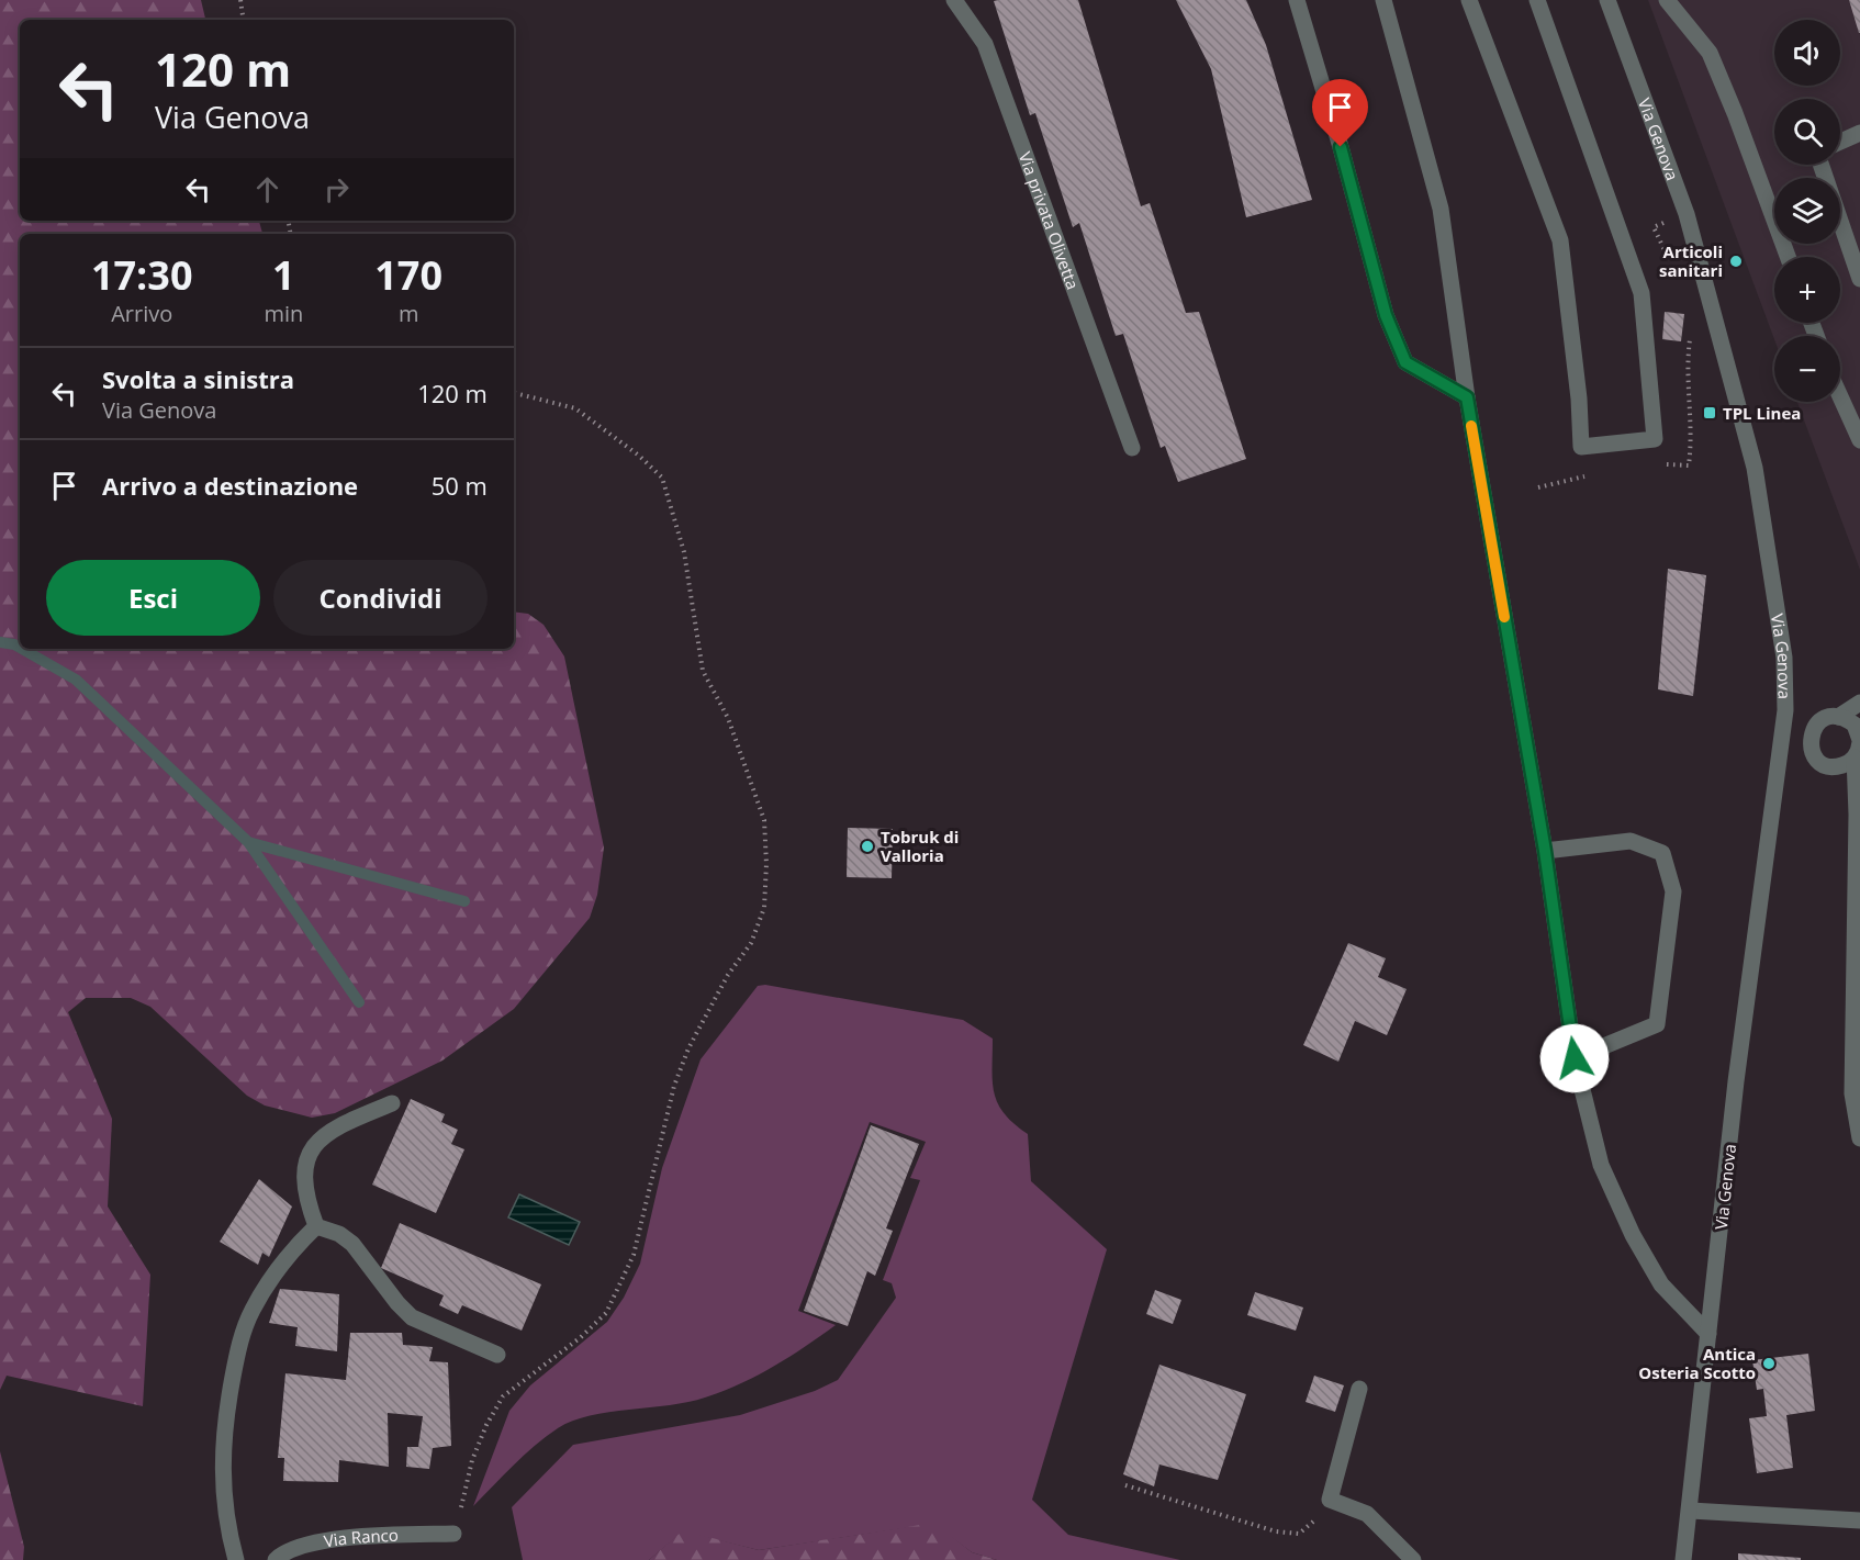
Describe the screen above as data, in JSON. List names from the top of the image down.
{
  "streets": {
    "street": ["Via Genova", "Via privata Olivetta", "Via Ranco"]
  },
  "places": {
    "other": ["Articoli sanitari", "Tobruk di Valloria", "Antica Osteria Scotto"],
    "transit": ["TPL Linea"]
  },
  "page": {
    "map_buttons": ["+", "−"],
    "turn": ["120 m", "Via Genova"],
    "eta": [
      "17:30",
      "Arrivo",
      "1",
      "min",
      "170",
      "m"
    ],
    "list": [
      {
        "name": "Svolta a sinistra",
        "note": "Via Genova",
        "value": "120 m"
      },
      {
        "name": "Arrivo a destinazione",
        "value": "50 m"
      }
    ],
    "buttons": ["Esci", "Condividi"]
  }
}
